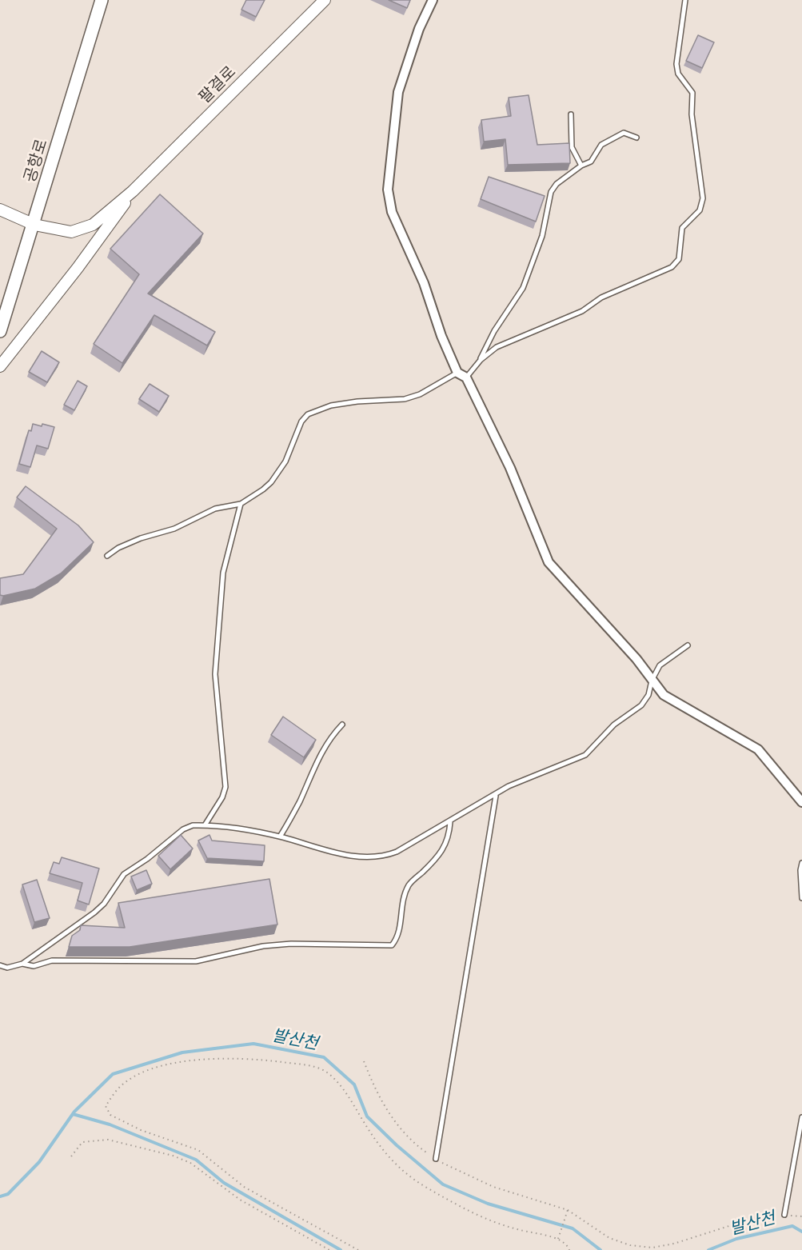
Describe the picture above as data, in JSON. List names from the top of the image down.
{
  "streets": {
    "main road": ["공항로"],
    "street": ["팔결로"]
  },
  "water": ["발산천"]
}
